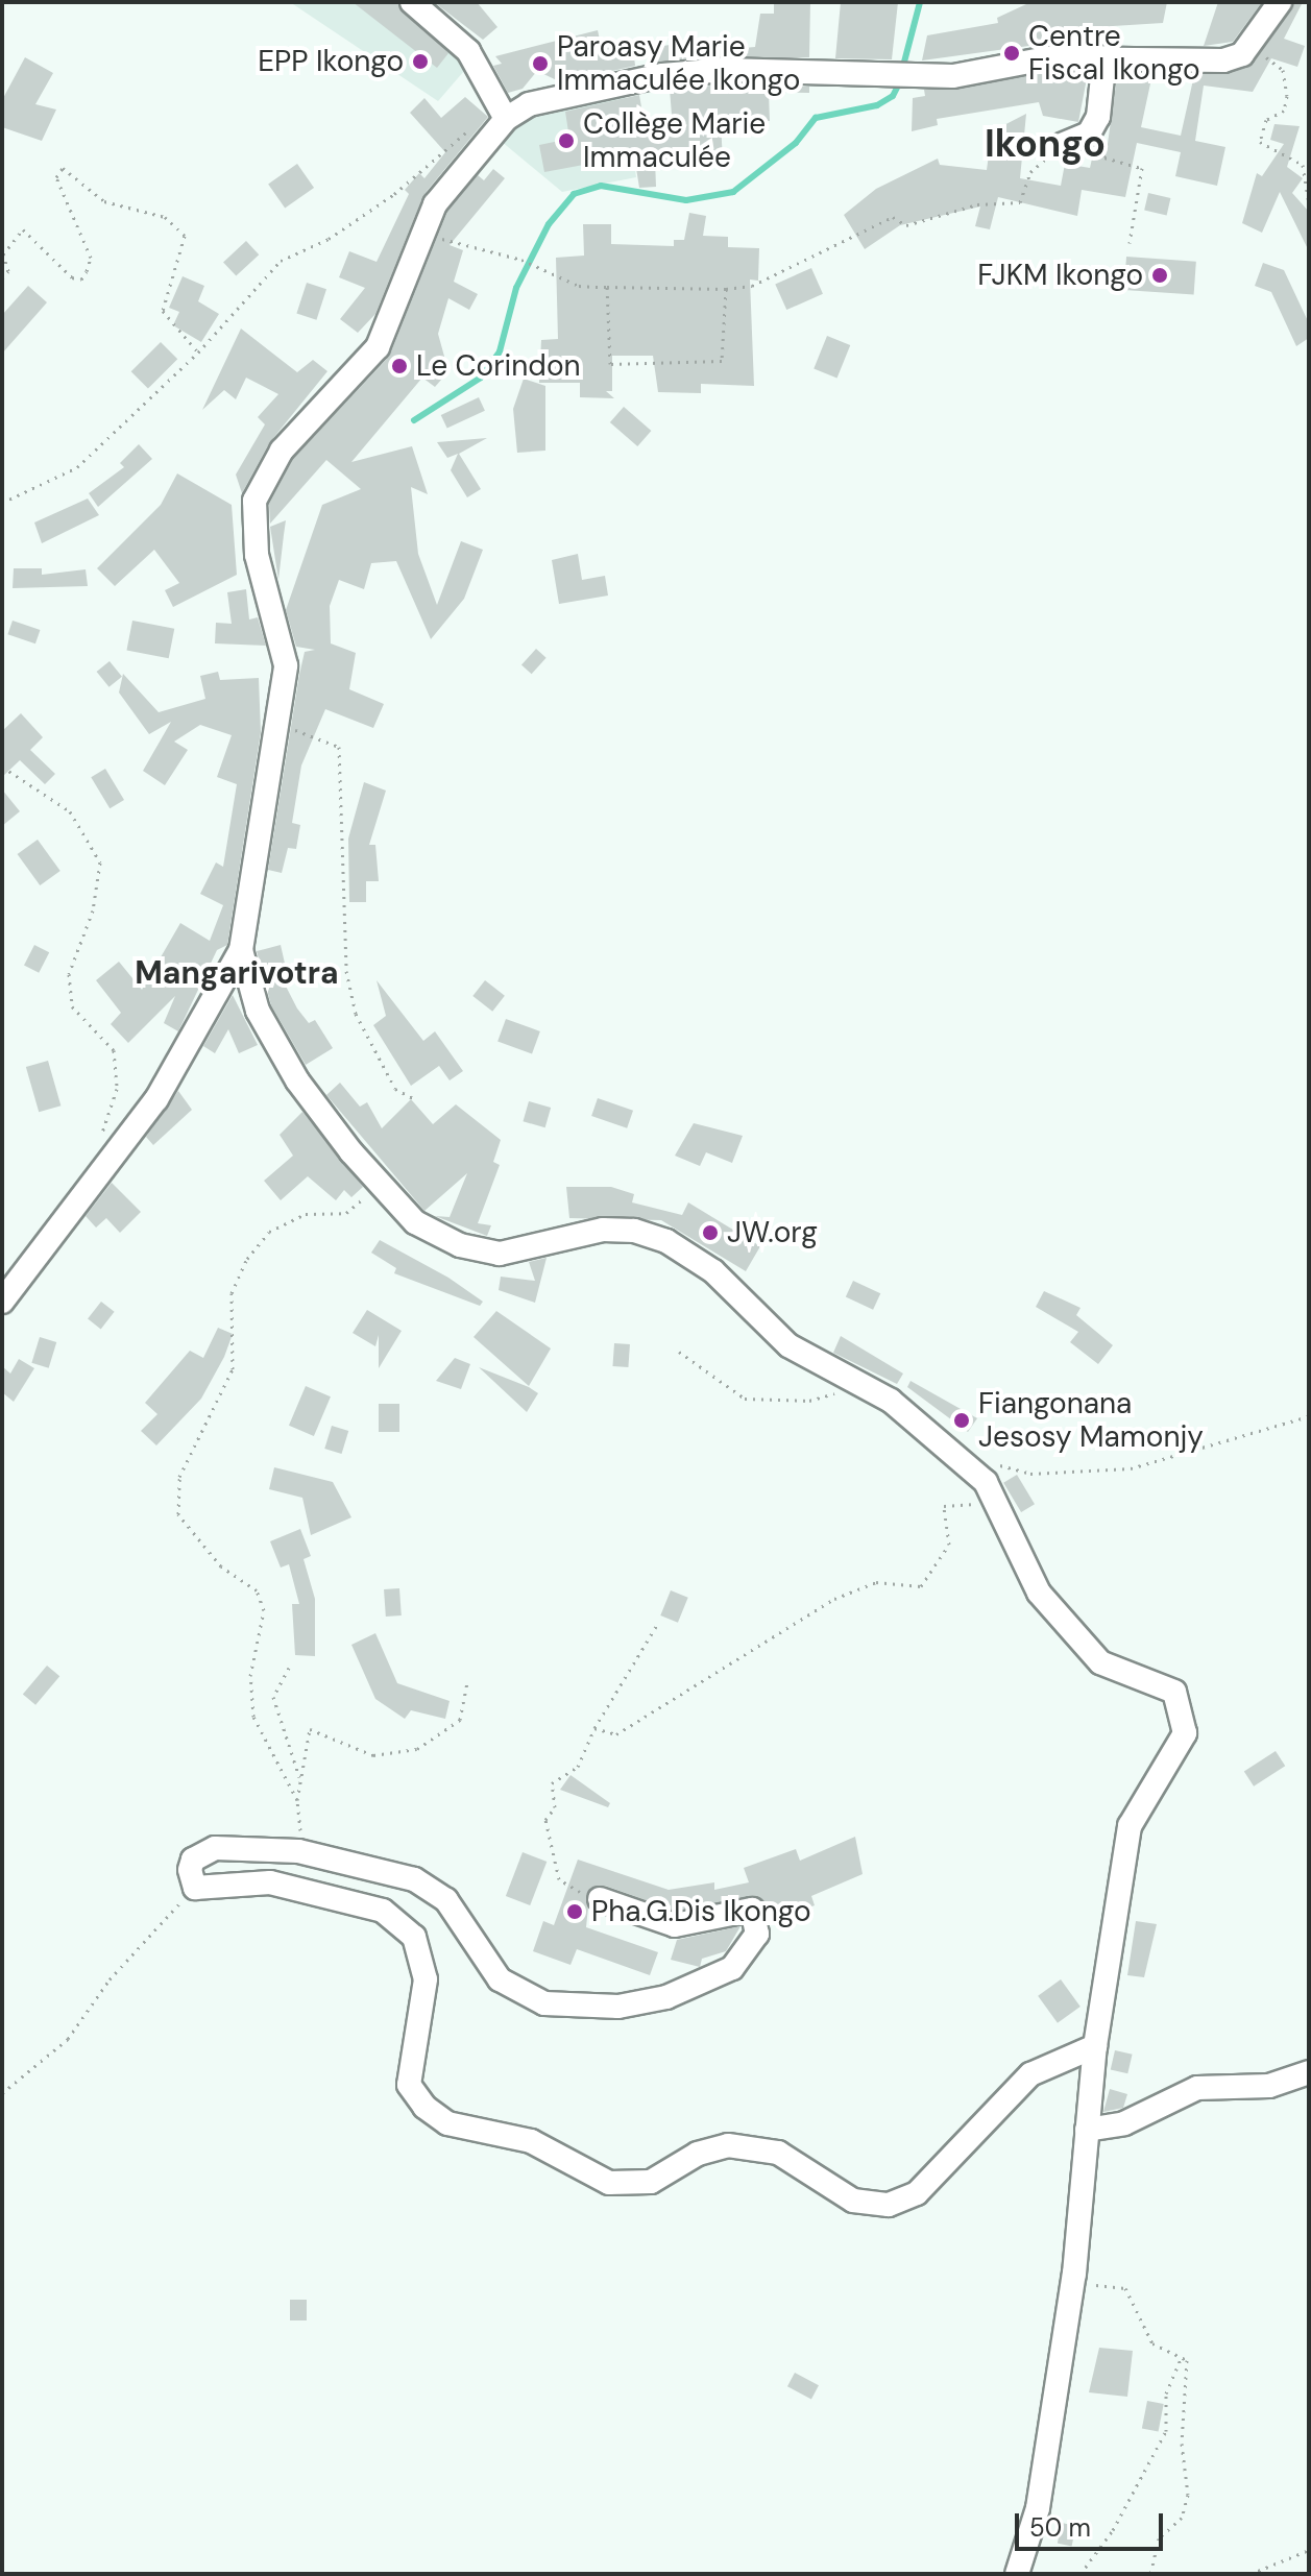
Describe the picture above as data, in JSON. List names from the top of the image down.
{
  "districts": ["Ikongo", "Mangarivotra"],
  "places": [
    "Centre Fiscal Ikongo",
    "EPP Ikongo",
    "Paroasy Marie Immaculée Ikongo",
    "Collège Marie Immaculée",
    "FJKM Ikongo",
    "Le Corindon",
    "JW.org",
    "Fiangonana Jesosy Mamonjy",
    "Pha.G.Dis Ikongo"
  ],
  "scale_bar": "50 m"
}
